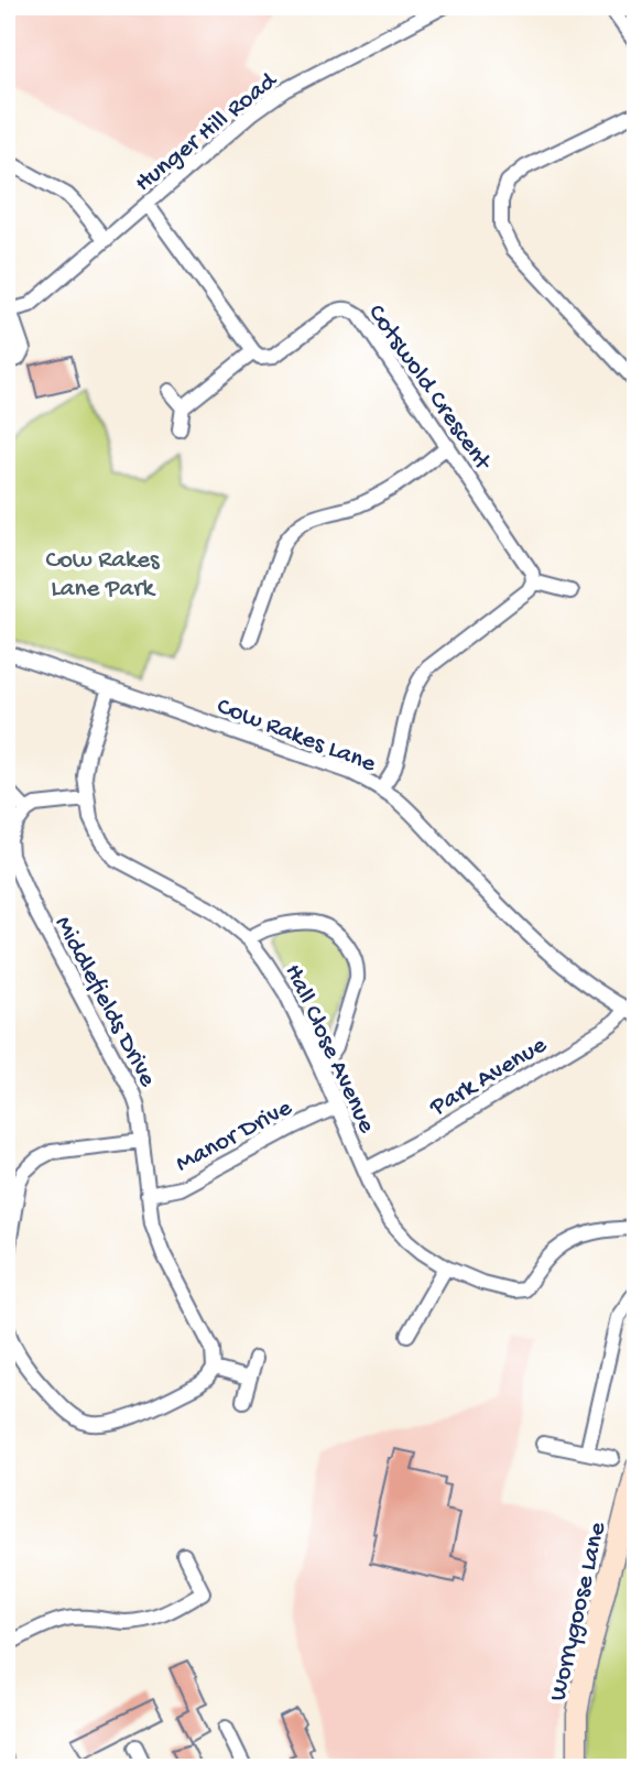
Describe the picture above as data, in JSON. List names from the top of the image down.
{
  "streets": {
    "main road": ["Worrygoose Lane"],
    "street": [
      "Hunger Hill Road",
      "Cotswold Crescent",
      "Cow Rakes Lane",
      "Middlefields Drive",
      "Hall Close Avenue",
      "Park Avenue",
      "Manor Drive"
    ]
  },
  "crossings": [
    ["Cow Rakes Lane", "Hall Close Avenue"],
    ["Cow Rakes Lane", "Park Avenue"],
    ["Middlefields Drive", "Manor Drive"],
    ["Hall Close Avenue", "Park Avenue"],
    ["Hall Close Avenue", "Manor Drive"]
  ],
  "parks": ["Cow Rakes Lane Park"]
}
